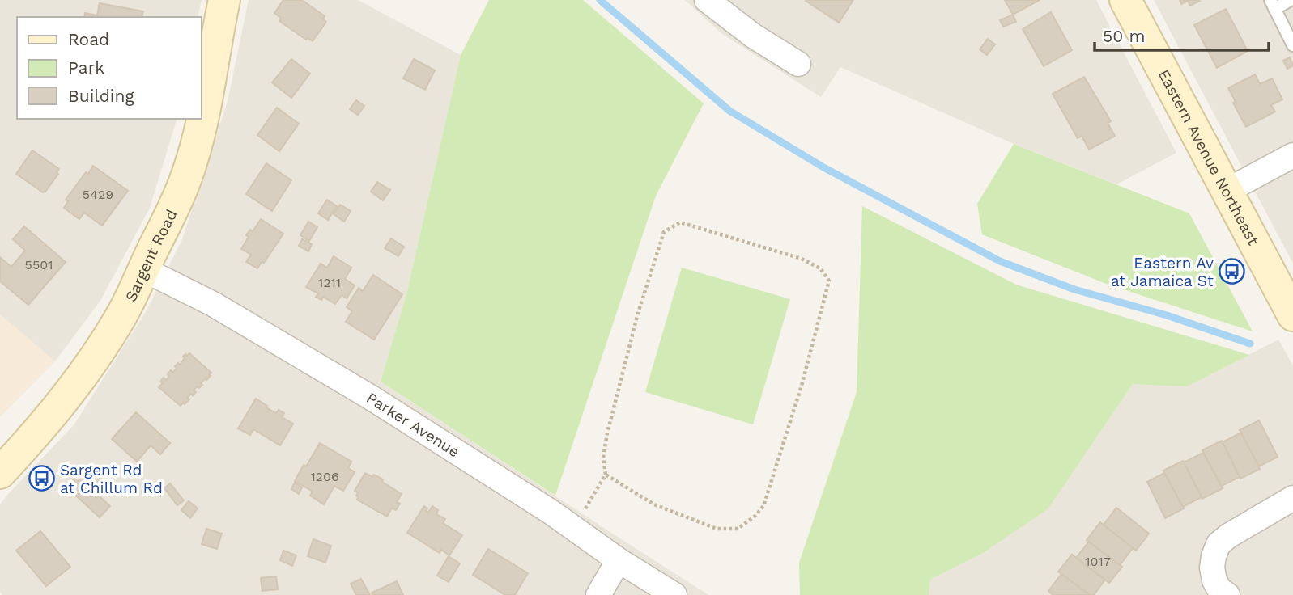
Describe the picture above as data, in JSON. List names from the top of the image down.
{
  "streets": {
    "main road": ["Eastern Avenue Northeast", "Sargent Road"],
    "street": ["Parker Avenue"]
  },
  "crossings": [
    ["Sargent Road", "Parker Avenue"]
  ],
  "places": {
    "bus stop": ["Eastern Av at Jamaica St", "Sargent Rd at Chillum Rd"]
  },
  "house_numbers": [
    "5429",
    "5501",
    "1211",
    "1206",
    "1017"
  ],
  "legend": ["Road", "Park", "Building"],
  "scale_bar": "50 m"
}
